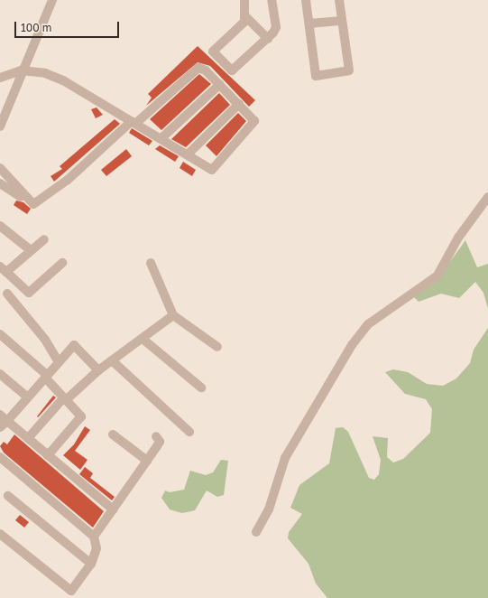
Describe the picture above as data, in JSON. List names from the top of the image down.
{
  "scale_bar": "100 m"
}
